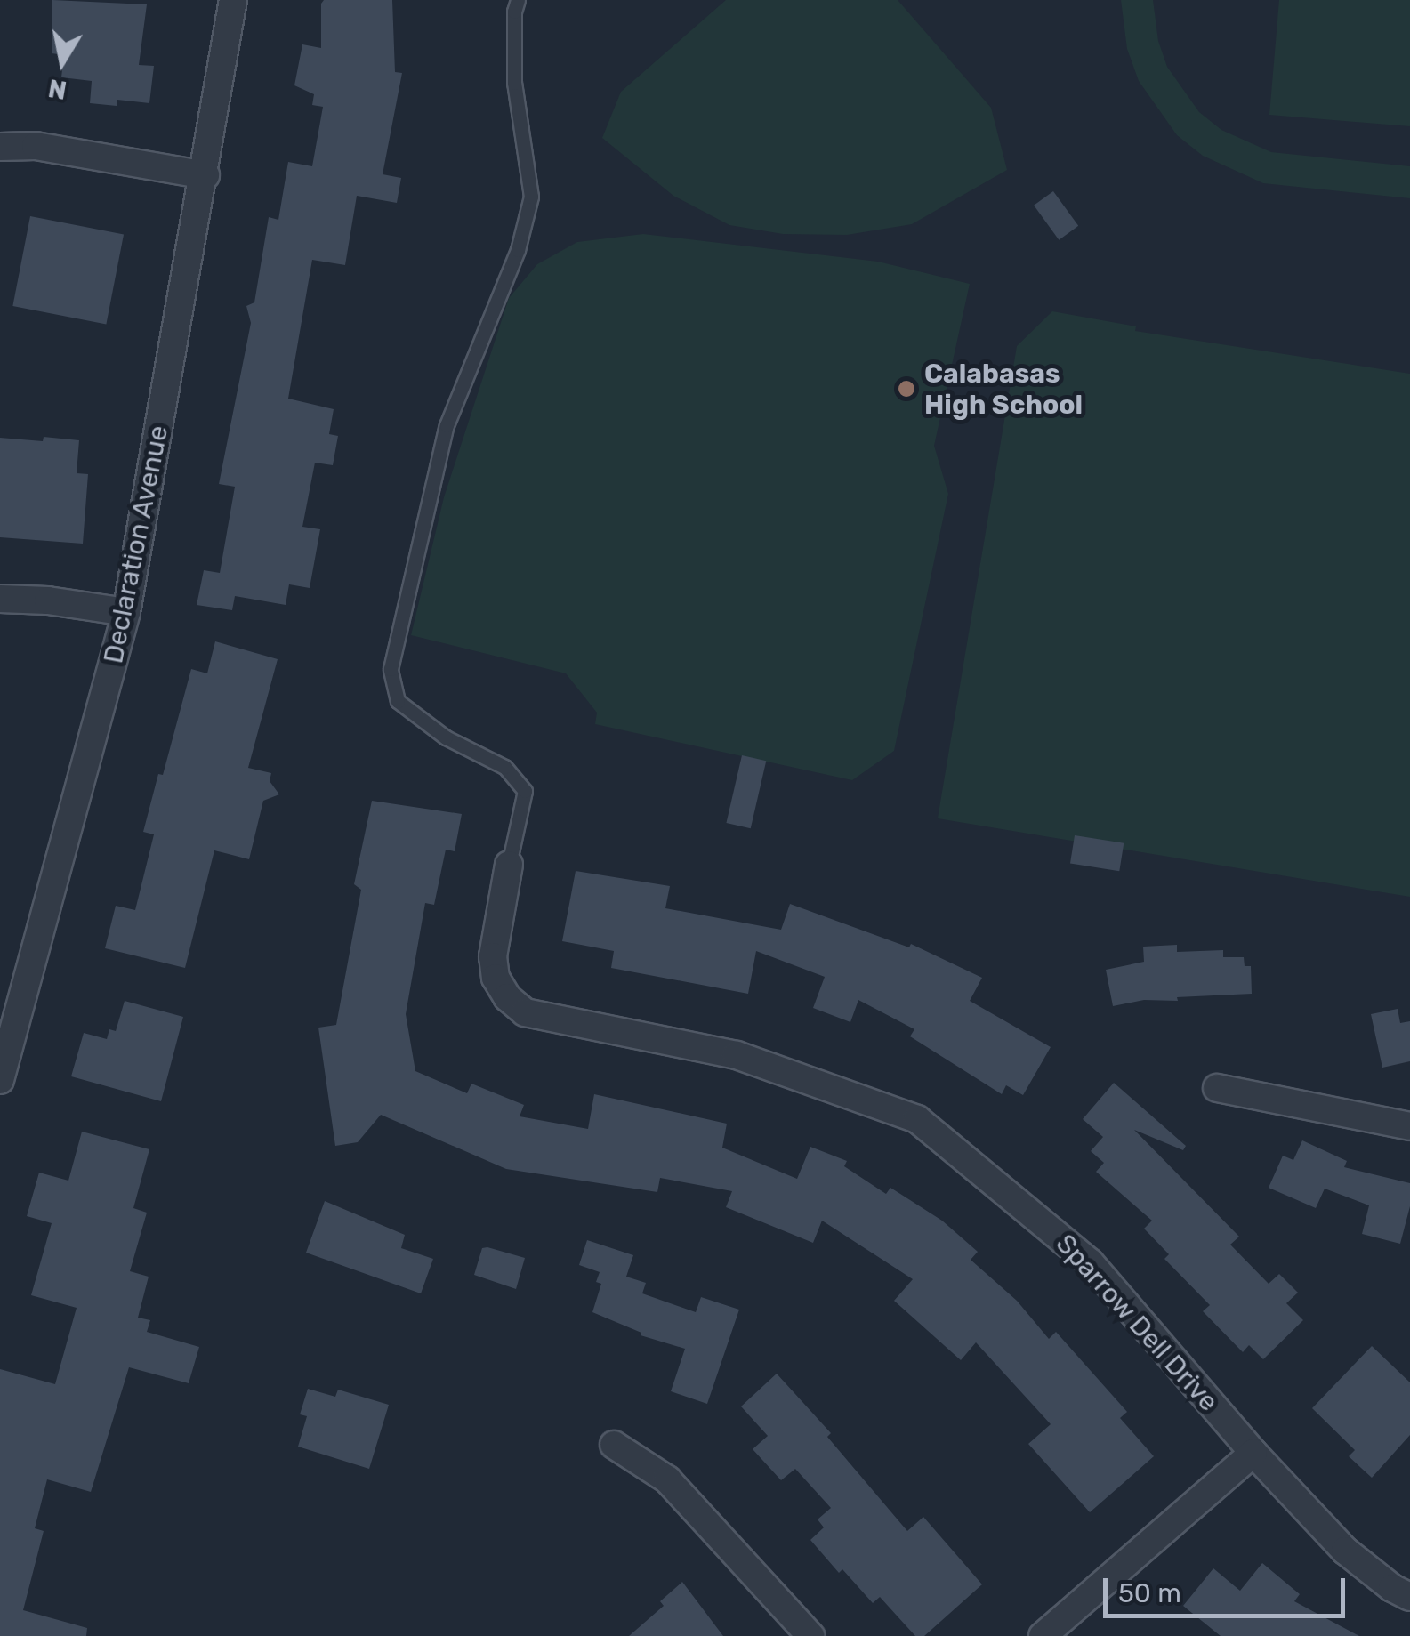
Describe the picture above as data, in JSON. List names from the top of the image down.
{
  "streets": {
    "street": ["Declaration Avenue", "Sparrow Dell Drive"]
  },
  "places": ["Calabasas High School"],
  "scale_bar": "50 m",
  "north": "bottom"
}
